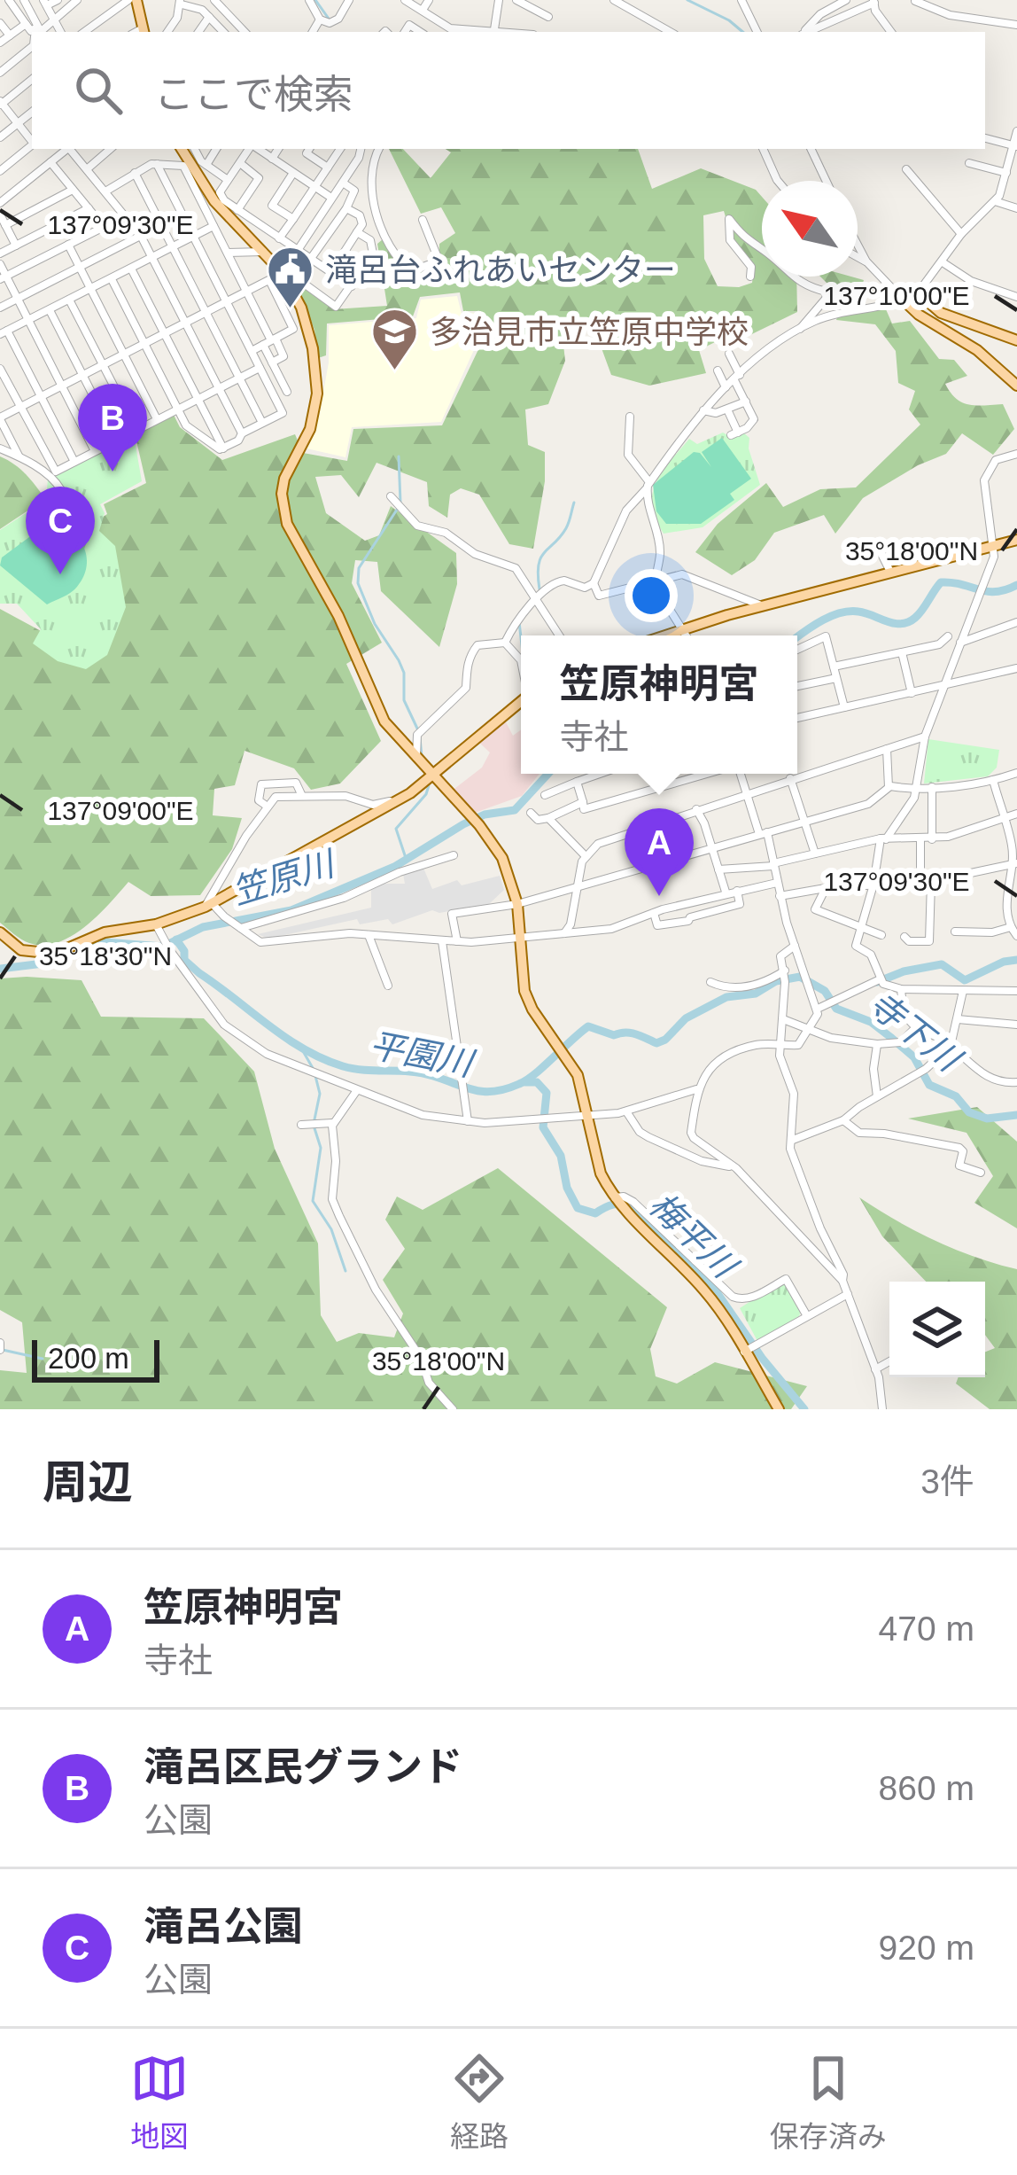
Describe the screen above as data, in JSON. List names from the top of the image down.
{
  "water": [
    "笠原川",
    "寺下川",
    "平園川",
    "梅平川"
  ],
  "places": {
    "public building": ["滝呂台ふれあいセンター"],
    "school or university": ["多治見市立笠原中学校"]
  },
  "scale_bar": "200 m",
  "north": "top left",
  "page": {
    "search": "ここで検索",
    "pins": ["B", "C", "A"],
    "popup": ["笠原神明宮", "寺社"],
    "scale": "200 m",
    "heading": ["周辺", "3件"],
    "list": [
      {
        "mark": "A",
        "name": "笠原神明宮",
        "note": "寺社",
        "value": "470 m"
      },
      {
        "mark": "B",
        "name": "滝呂区民グランド",
        "note": "公園",
        "value": "860 m"
      },
      {
        "mark": "C",
        "name": "滝呂公園",
        "note": "公園",
        "value": "920 m"
      }
    ],
    "nav": ["地図", "経路", "保存済み"]
  },
  "coordinates": [
    "137°09'30\"E",
    "137°10'00\"E",
    "35°18'00\"N",
    "137°09'00\"E",
    "35°18'30\"N"
  ]
}
